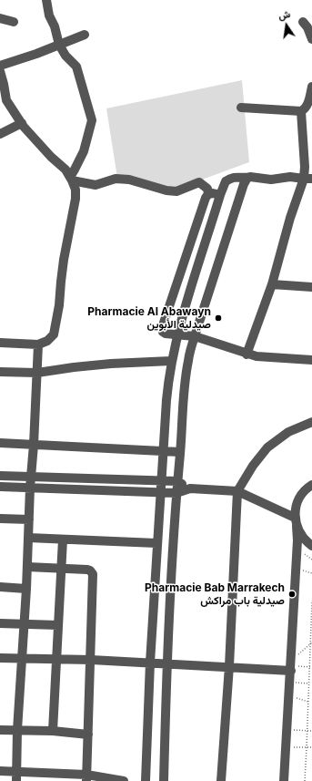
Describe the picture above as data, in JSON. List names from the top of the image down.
{
  "places": ["Pharmacie Al Abawayn صيدلية الأبوين", "Pharmacie Bab Marrakech صيدلية باب مراكش"],
  "north": "top"
}
